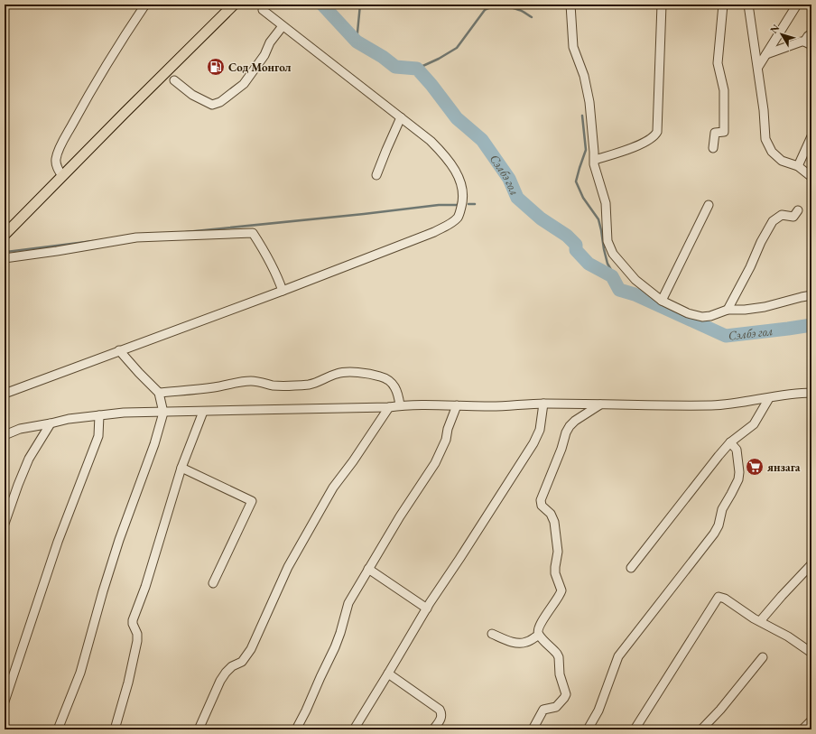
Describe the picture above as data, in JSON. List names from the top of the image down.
{
  "water": ["Сэлбэ гол"],
  "places": {
    "fuel station": ["Сод Монгол"],
    "supermarket": ["янзага"]
  },
  "north": "top left"
}
